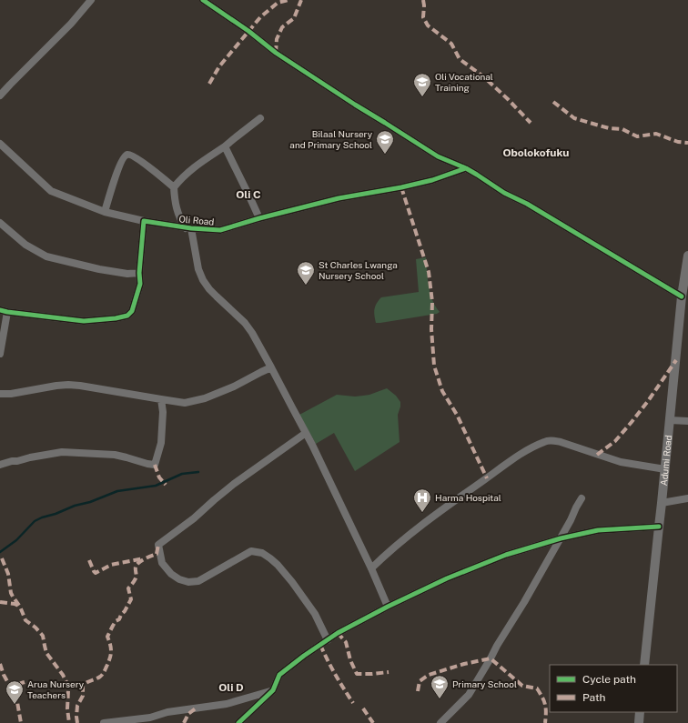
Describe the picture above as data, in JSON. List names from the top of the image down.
{
  "streets": {
    "main road": ["Adumi Road"],
    "street": ["Oli Road"]
  },
  "districts": ["Obolokofuku", "Oli C", "Oli D"],
  "places": {
    "school or university": [
      "Oli Vocational Training",
      "Bilaal Nursery and Primary School",
      "St Charles Lwanga Nursery School",
      "Primary School",
      "Arua Nursery Teachers"
    ],
    "hospital": ["Harma Hospital"]
  },
  "legend": ["Cycle path", "Path"]
}
